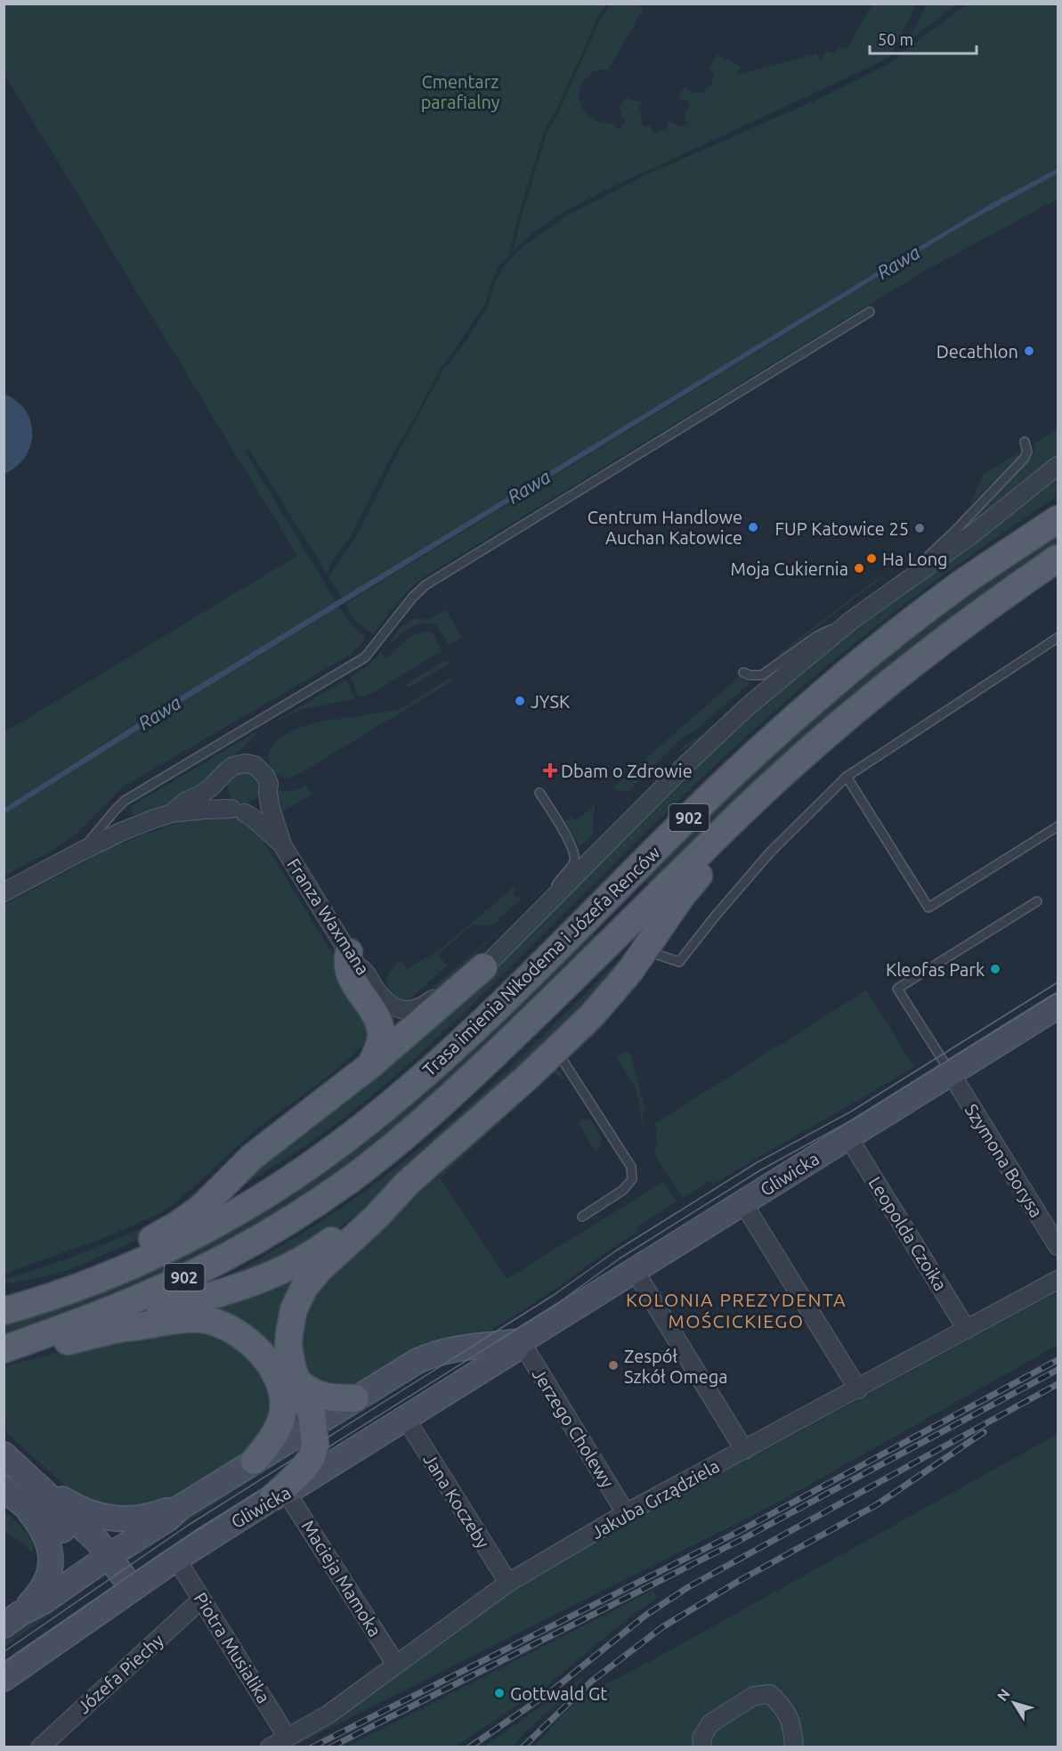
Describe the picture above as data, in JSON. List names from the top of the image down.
{
  "streets": {
    "main road": ["902", "Trasa imienia Nikodema i Józefa Renców"],
    "street": [
      "Franza Waxmana",
      "Szymona Borysa",
      "Gliwicka",
      "Leopolda Czoika",
      "Jerzego Cholewy",
      "Jakuba Grządziela",
      "Jana Koczeby",
      "Macieja Mamoka",
      "Piotra Musialika",
      "Józefa Piechy"
    ]
  },
  "crossings": [
    ["Szymona Borysa", "Gliwicka"],
    ["Gliwicka", "Leopolda Czoika"],
    ["Gliwicka", "Jerzego Cholewy"],
    ["Gliwicka", "Jana Koczeby"],
    ["Gliwicka", "Macieja Mamoka"],
    ["Gliwicka", "Piotra Musialika"],
    ["Leopolda Czoika", "Jakuba Grządziela"],
    ["Jerzego Cholewy", "Jakuba Grządziela"],
    ["Jakuba Grządziela", "Jana Koczeby"],
    ["Jakuba Grządziela", "Macieja Mamoka"],
    ["Jakuba Grządziela", "Piotra Musialika"],
    ["Piotra Musialika", "Józefa Piechy"]
  ],
  "districts": ["KOLONIA PREZYDENTA MOŚCICKIEGO"],
  "water": ["Rawa"],
  "parks": ["Cmentarz parafialny"],
  "places": {
    "other": [
      "Decathlon",
      "Centrum Handlowe Auchan Katowice",
      "FUP Katowice 25",
      "Ha Long",
      "Moja Cukiernia",
      "JYSK",
      "Kleofas Park",
      "Zespół Szkół Omega",
      "Gottwald Gt"
    ],
    "health": ["Dbam o Zdrowie"]
  },
  "scale_bar": "50 m",
  "north": "top left"
}
